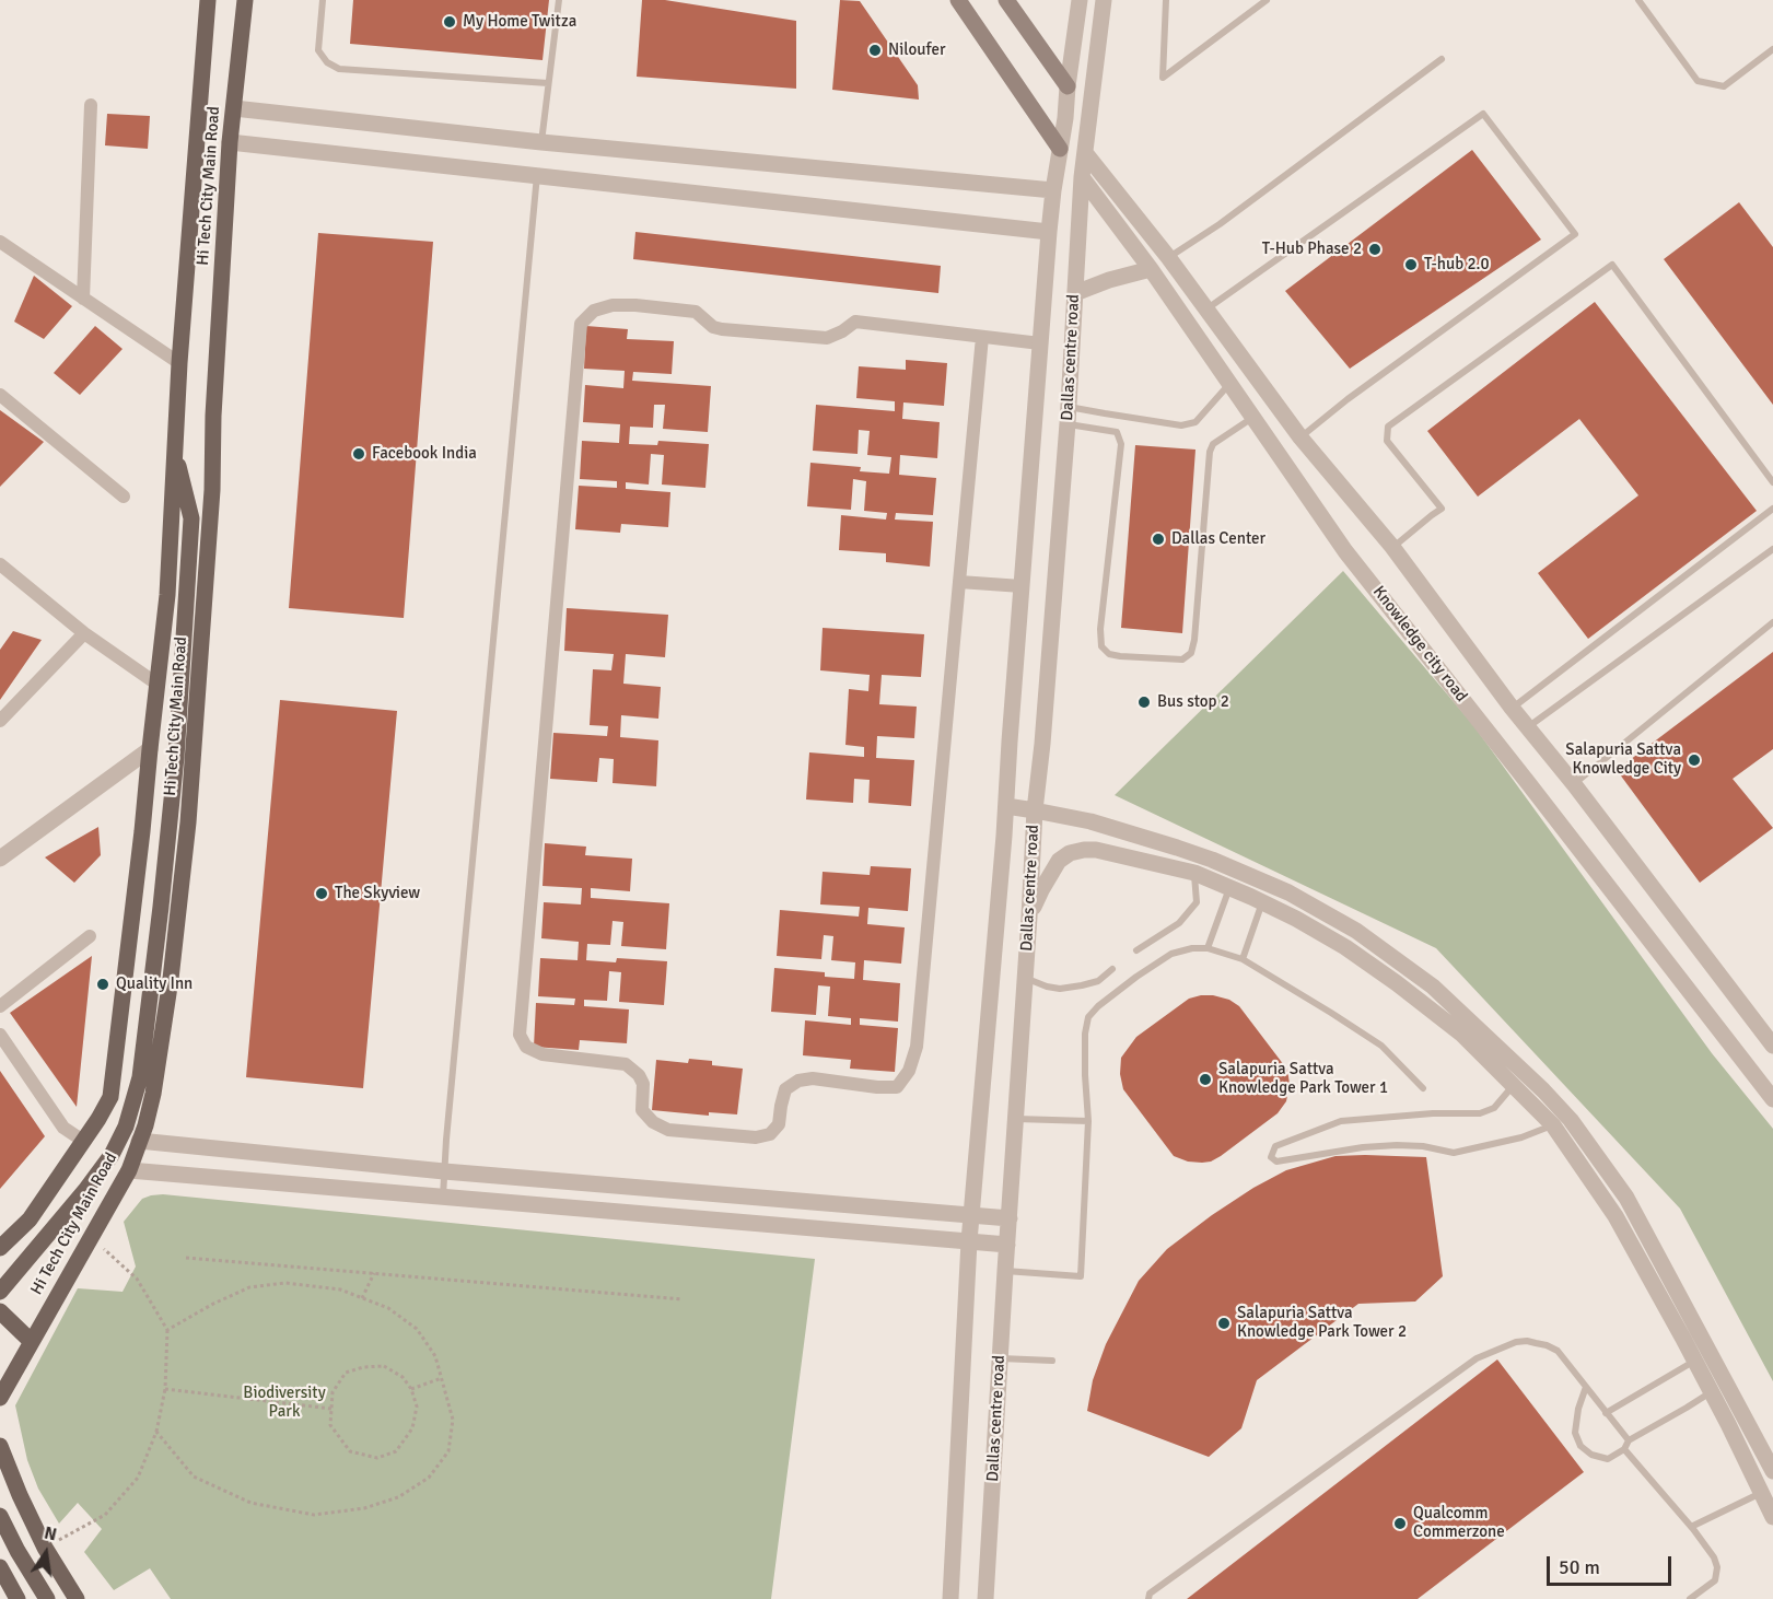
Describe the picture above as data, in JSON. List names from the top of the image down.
{
  "streets": {
    "main road": ["Hi Tech City Main Road"],
    "street": ["Dallas centre road", "Knowledge city road"]
  },
  "crossings": [
    ["Dallas centre road", "Knowledge city road"]
  ],
  "parks": ["Biodiversity Park"],
  "places": [
    "My Home Twitza",
    "Niloufer",
    "T-Hub Phase 2",
    "T-hub 2.0",
    "Facebook India",
    "Dallas Center",
    "Bus stop 2",
    "Salapuria Sattva Knowledge City",
    "The Skyview",
    "Quality Inn",
    "Salapuria Sattva Knowledge Park Tower 1",
    "Salapuria Sattva Knowledge Park Tower 2",
    "Qualcomm Commerzone"
  ],
  "scale_bar": "50 m",
  "north": "top"
}
